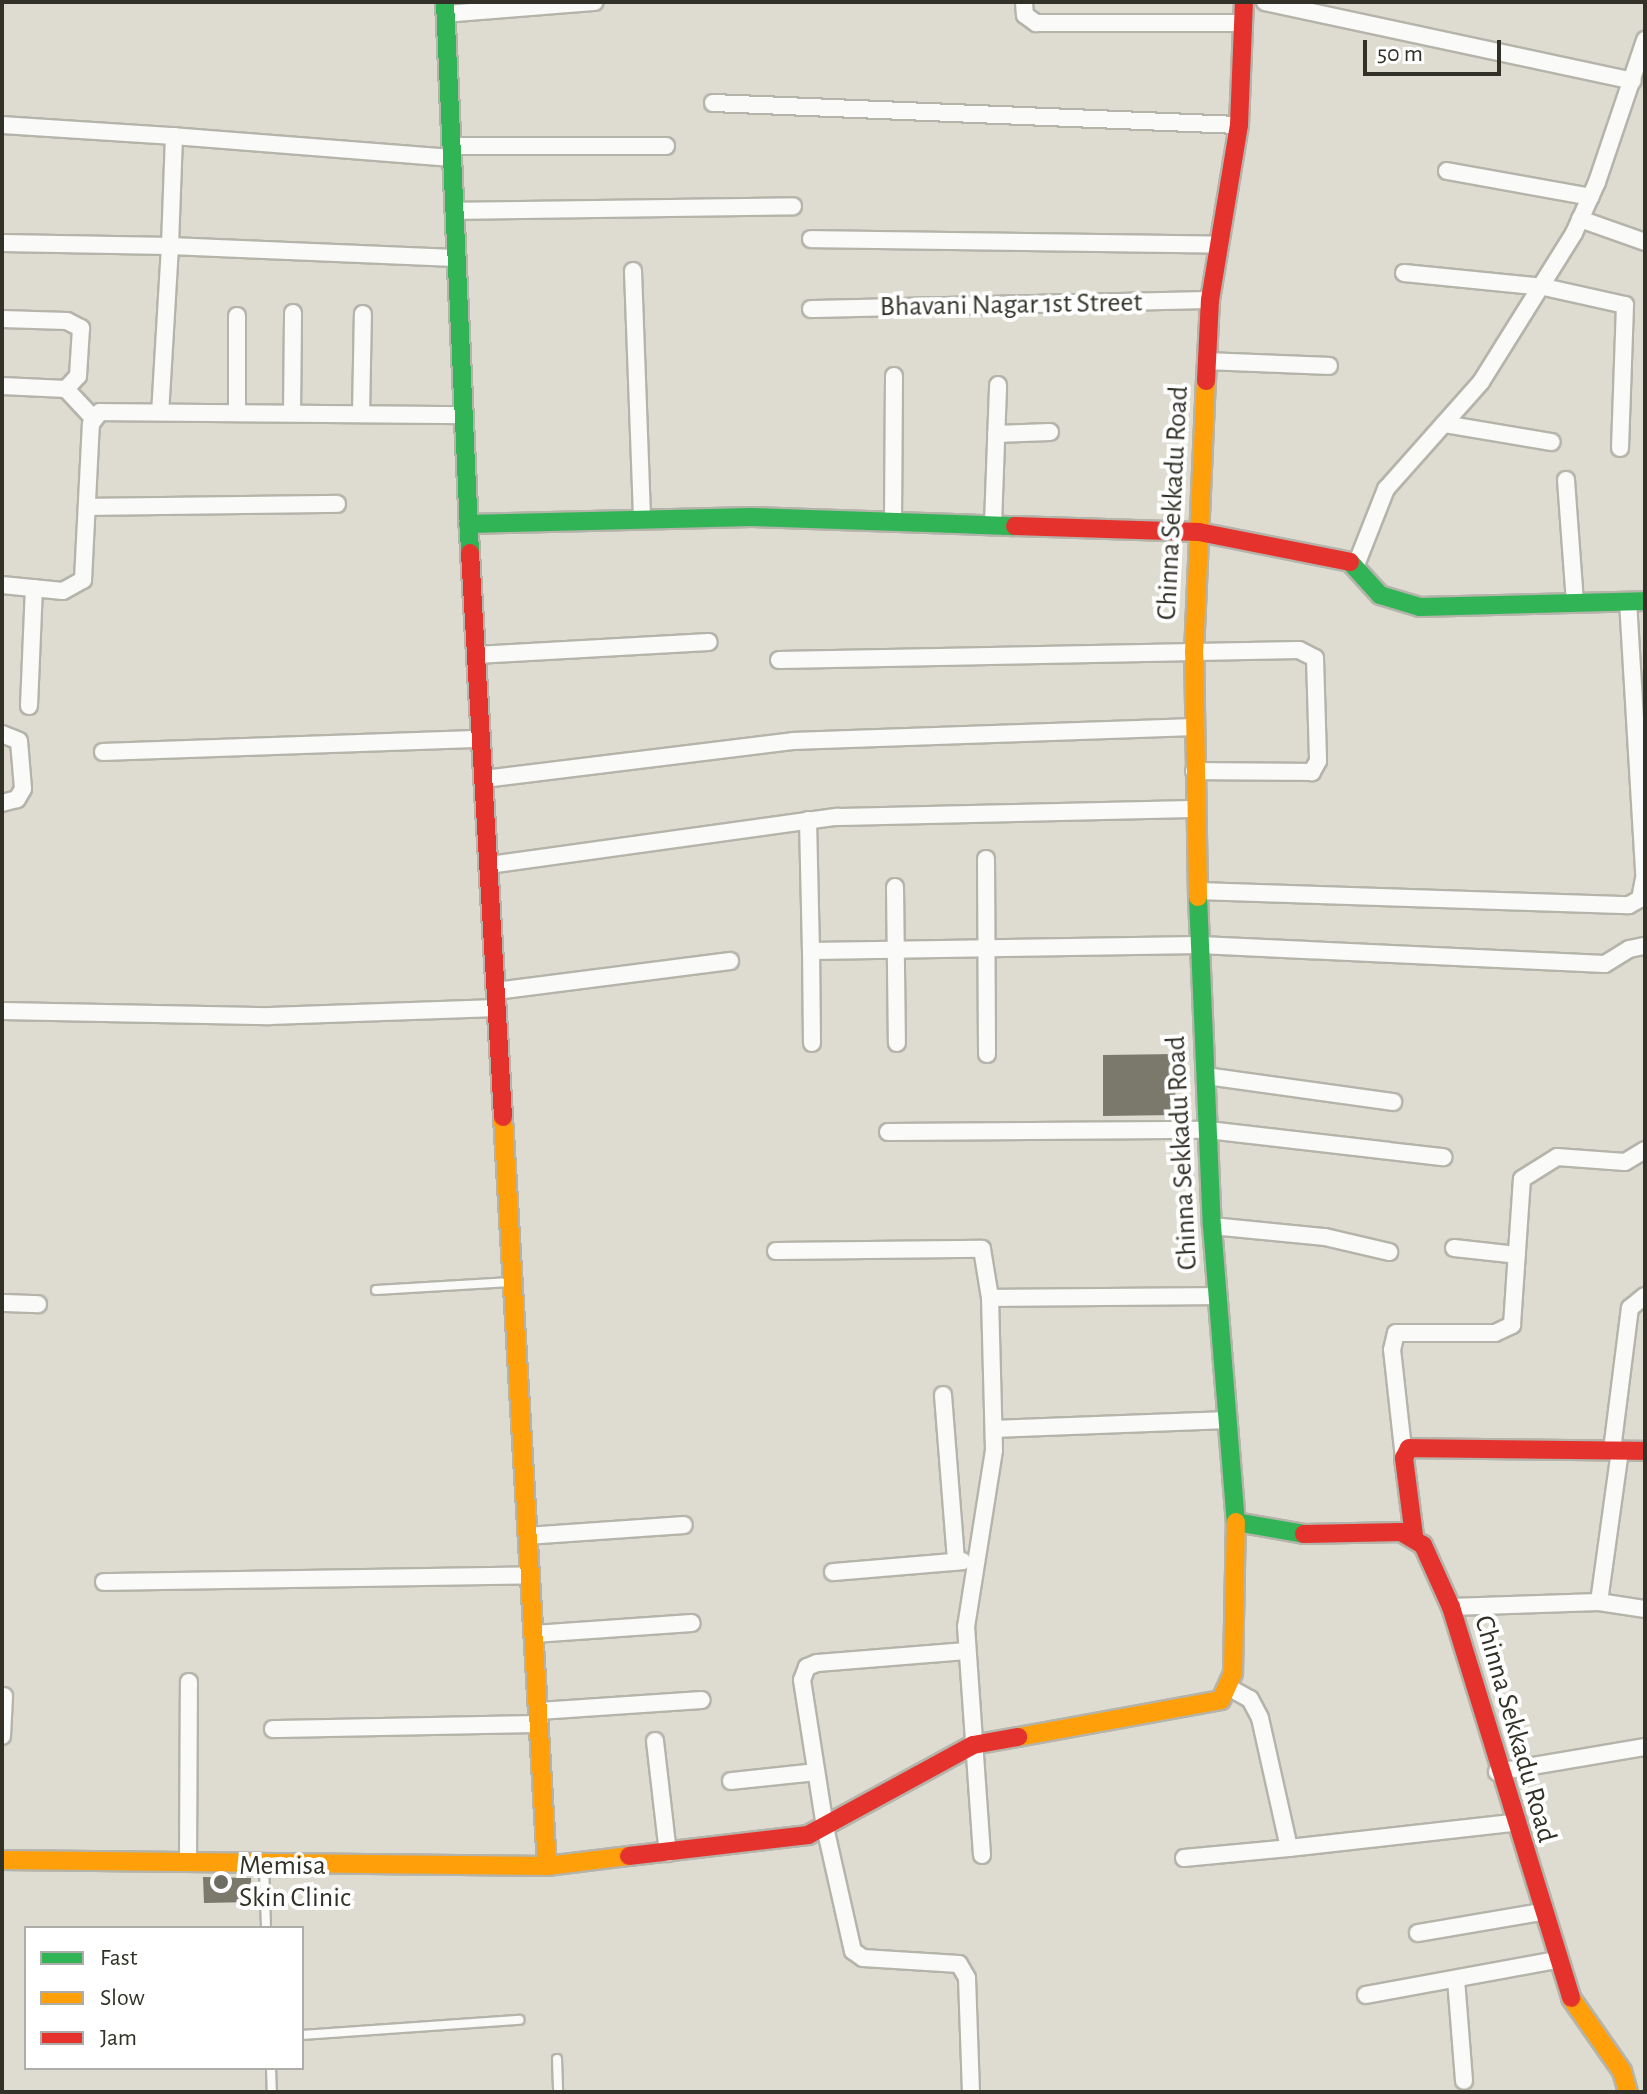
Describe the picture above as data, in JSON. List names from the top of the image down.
{
  "streets": {
    "street": ["Bhavani Nagar 1st Street", "Chinna Sekkadu Road"]
  },
  "crossings": [
    ["Bhavani Nagar 1st Street", "Chinna Sekkadu Road"]
  ],
  "places": ["Memisa Skin Clinic"],
  "legend": ["Fast", "Slow", "Jam"],
  "scale_bar": "50 m"
}
